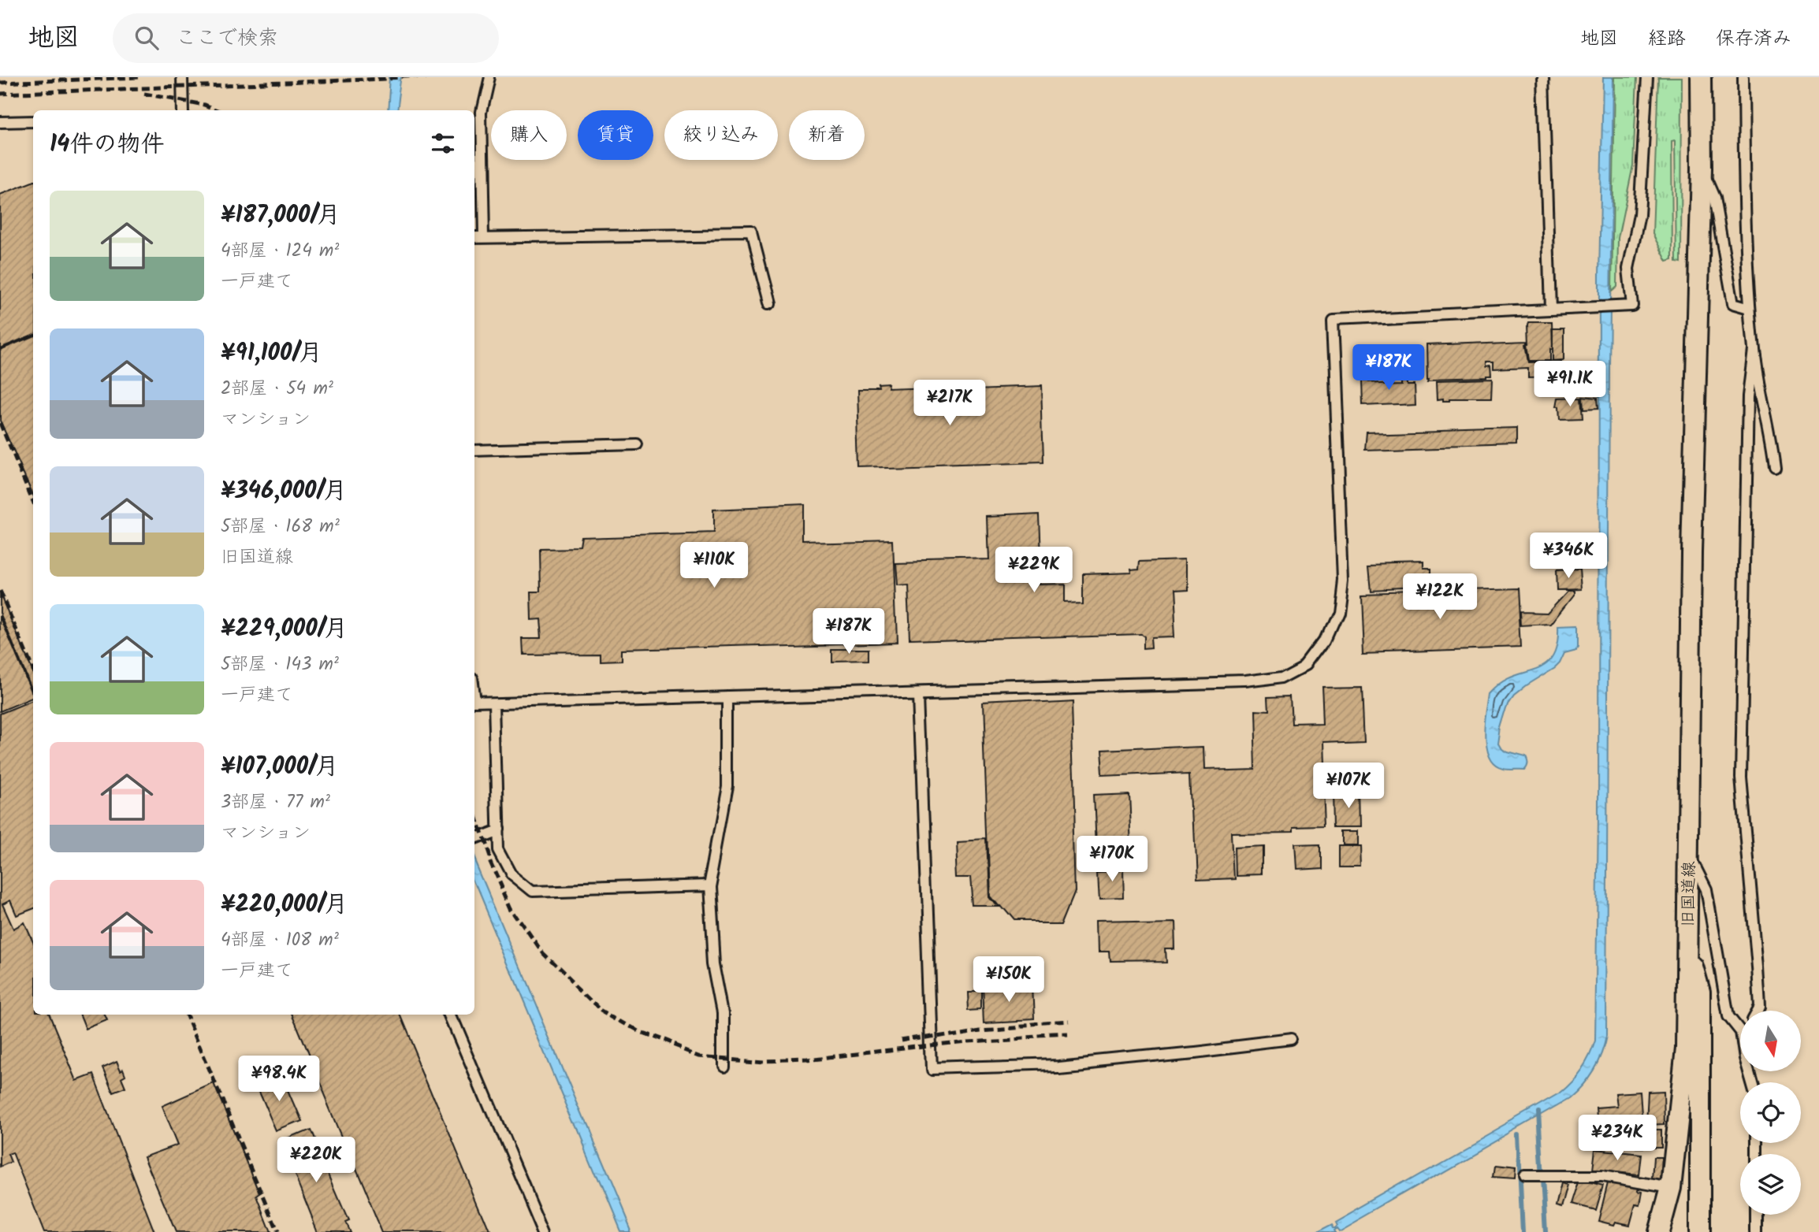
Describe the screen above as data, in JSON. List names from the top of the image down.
{
  "streets": {
    "street": ["旧国道線"]
  },
  "north": "bottom",
  "page": {
    "header": "地図",
    "search": "ここで検索",
    "nav": ["地図", "経路", "保存済み"],
    "chip": [
      "購入",
      "賃貸",
      "絞り込み",
      "新着"
    ],
    "heading": "14件の物件",
    "list": [
      {
        "name": "¥187,000/月",
        "note": "4部屋 · 124 m² · 一戸建て"
      },
      {
        "name": "¥91,100/月",
        "note": "2部屋 · 54 m² · マンション"
      },
      {
        "name": "¥346,000/月",
        "note": "5部屋 · 168 m² · 旧国道線"
      },
      {
        "name": "¥229,000/月",
        "note": "5部屋 · 143 m² · 一戸建て"
      },
      {
        "name": "¥107,000/月",
        "note": "3部屋 · 77 m² · マンション"
      },
      {
        "name": "¥220,000/月",
        "note": "4部屋 · 108 m² · 一戸建て"
      }
    ],
    "price": [
      "¥187K",
      "¥91.1K",
      "¥217K",
      "¥346K",
      "¥110K",
      "¥229K",
      "¥122K",
      "¥187K",
      "¥107K",
      "¥170K",
      "¥150K",
      "¥98.4K",
      "¥234K",
      "¥220K"
    ]
  }
}
